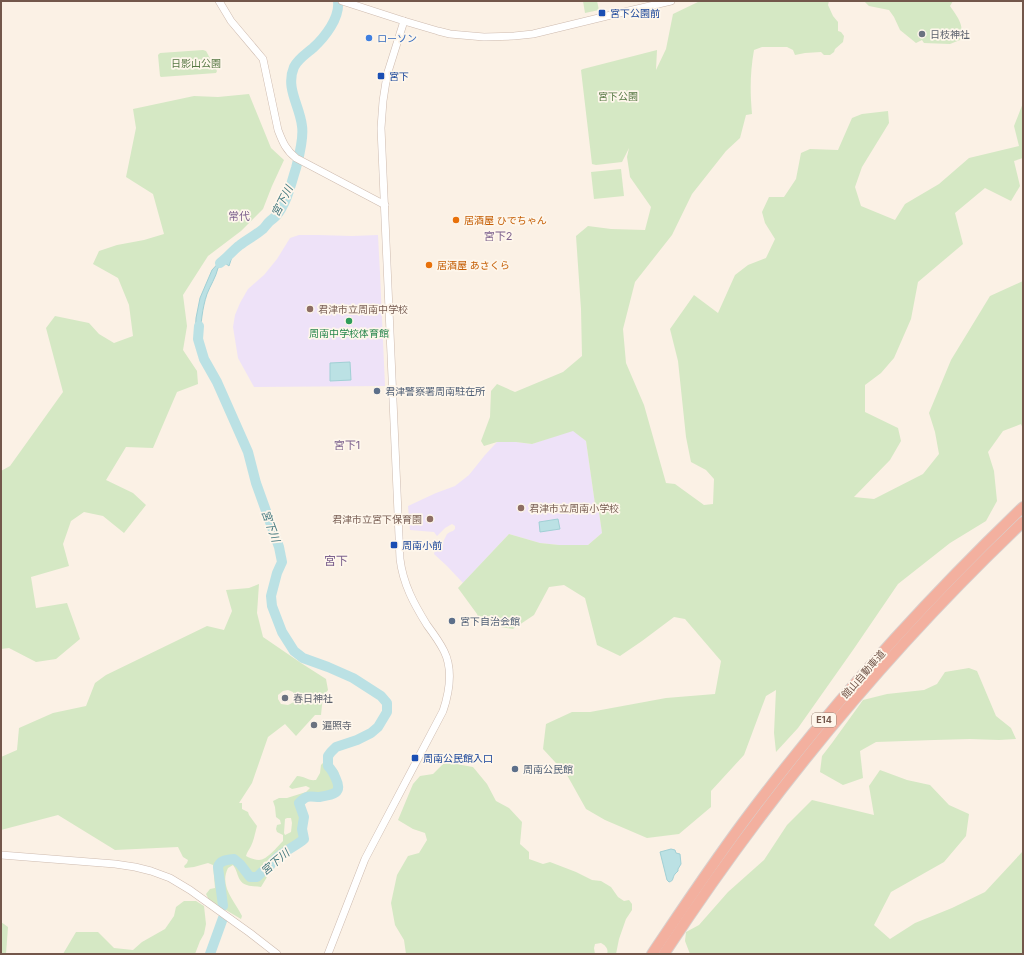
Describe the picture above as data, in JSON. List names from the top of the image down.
{
  "streets": {
    "highway": ["館山自動車道", "E14"]
  },
  "districts": [
    "常代",
    "宮下2",
    "宮下1",
    "宮下"
  ],
  "water": ["宮下川"],
  "parks": ["日影山公園", "宮下公園"],
  "places": {
    "transit": [
      "宮下公園前",
      "宮下",
      "周南小前",
      "周南公民館入口"
    ],
    "other": [
      "日枝神社",
      "ローソン",
      "居酒屋 ひでちゃん",
      "居酒屋 あさくら",
      "君津市立周南中学校",
      "周南中学校体育館",
      "君津警察署周南駐在所",
      "君津市立周南小学校",
      "君津市立宮下保育園",
      "宮下自治会館",
      "春日神社",
      "遍照寺",
      "周南公民館"
    ]
  }
}
